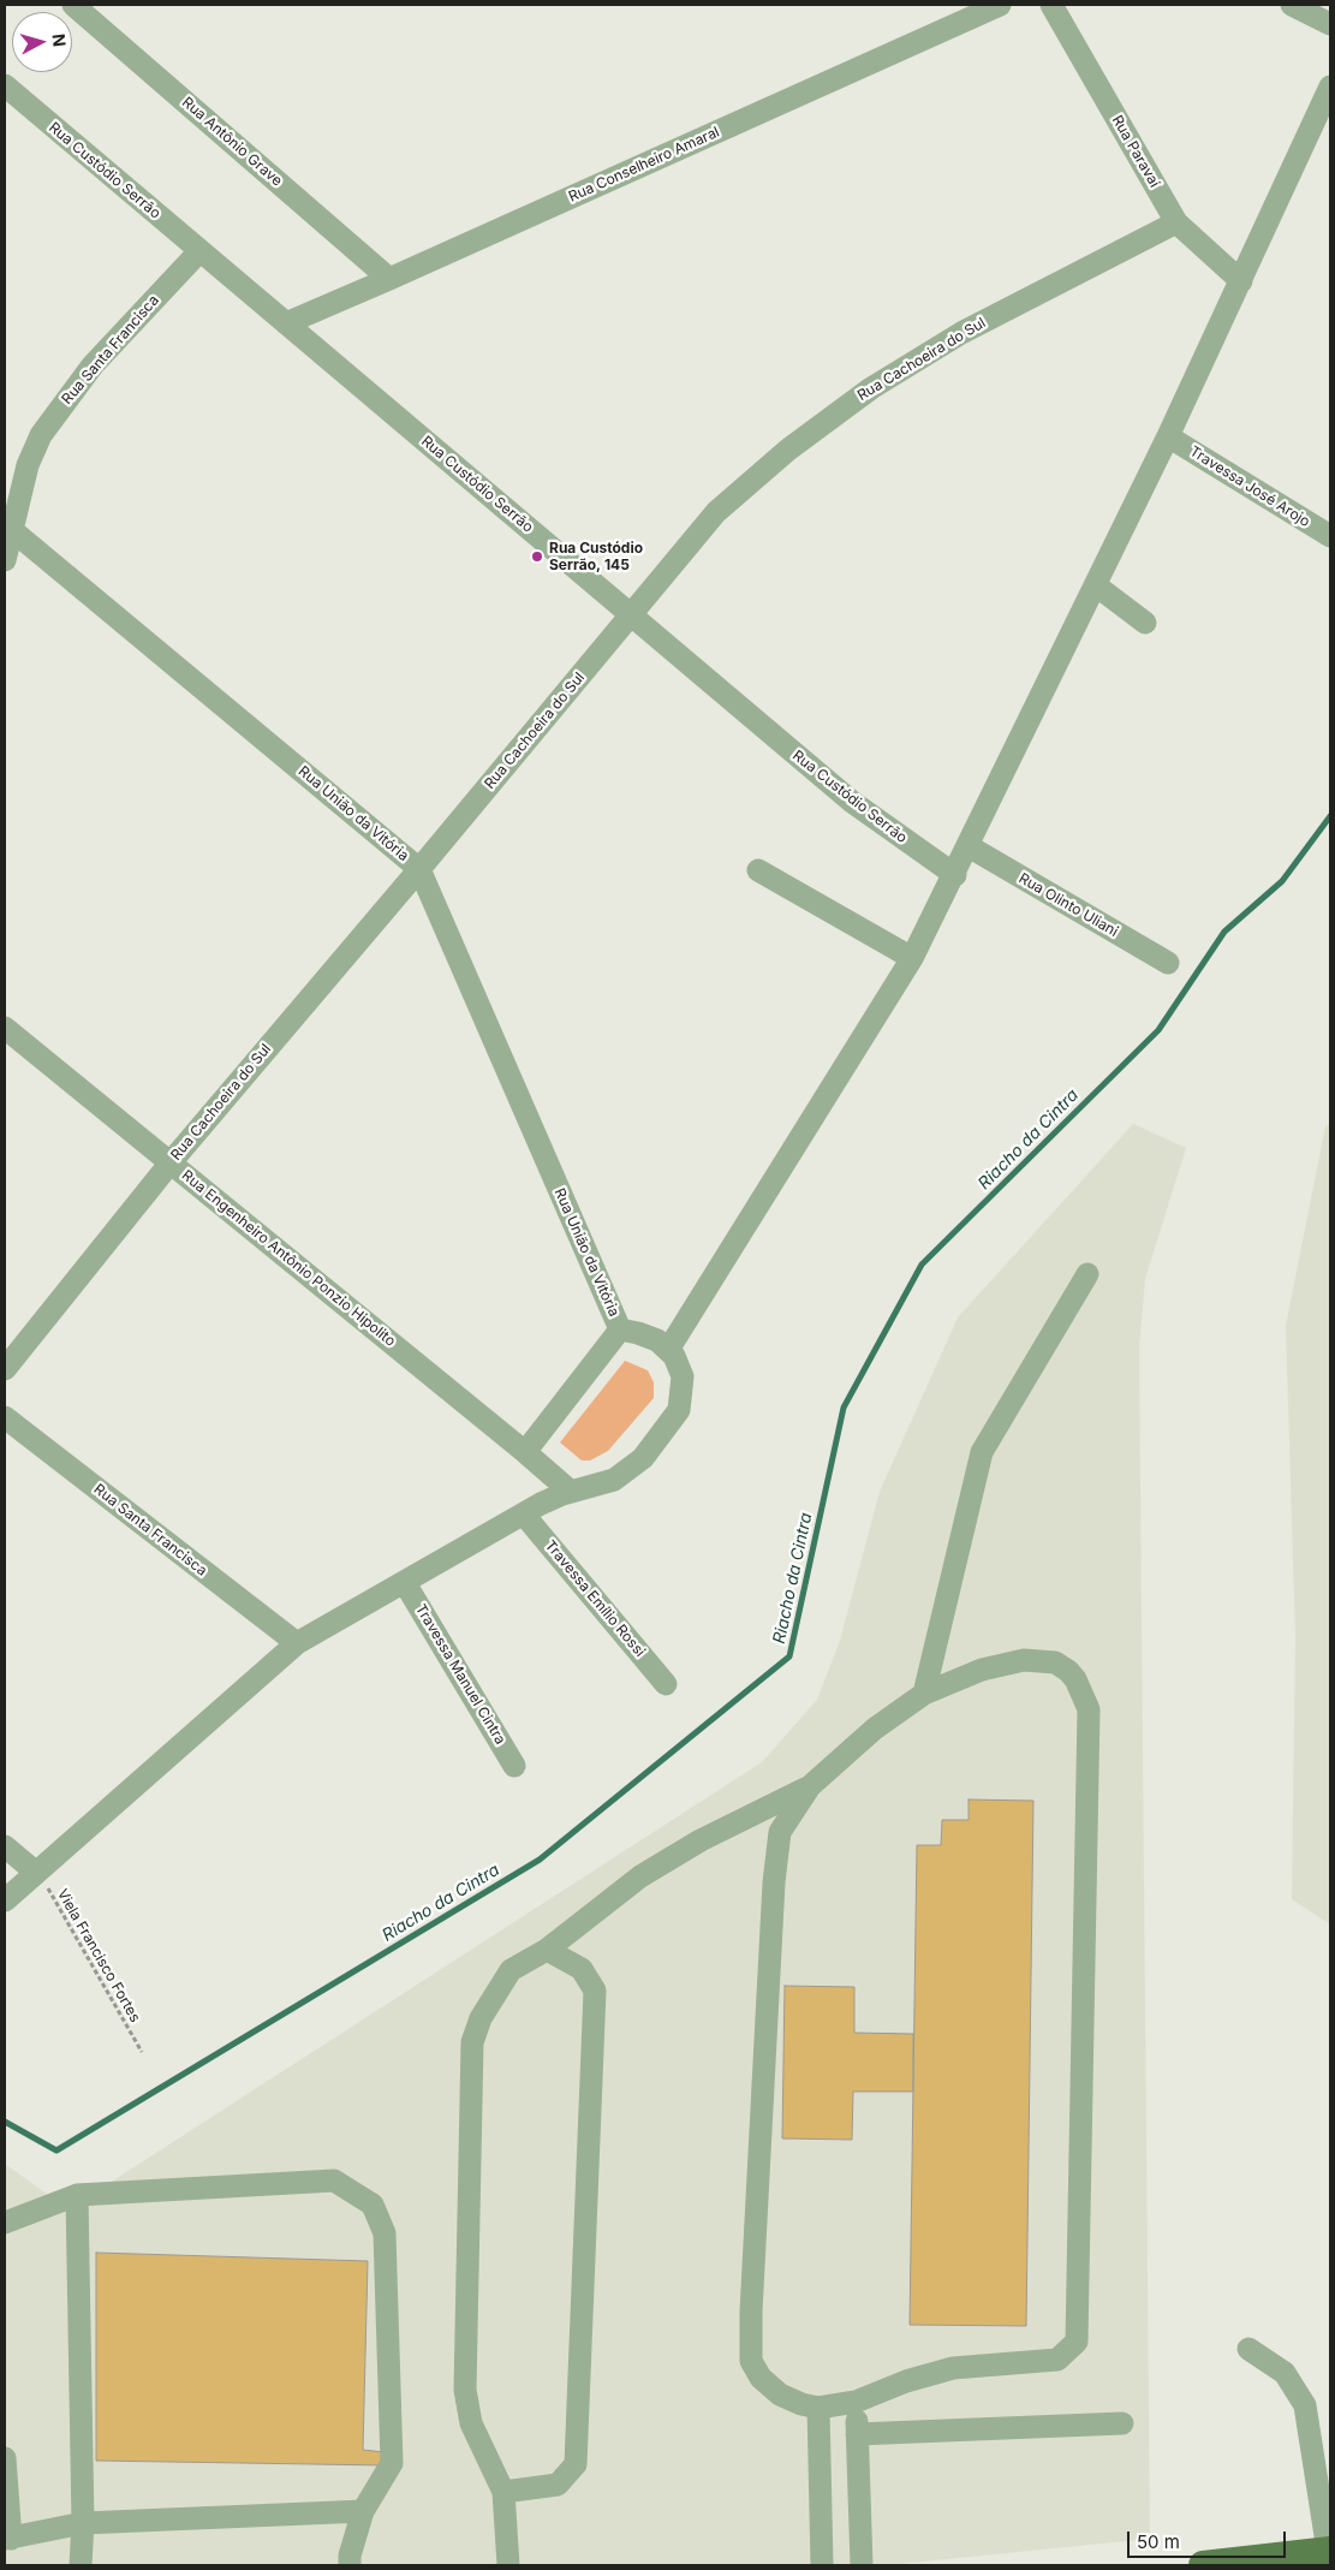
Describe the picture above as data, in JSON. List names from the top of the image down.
{
  "streets": {
    "street": [
      "Rua Antônio Grave",
      "Rua Paravaí",
      "Rua Conselheiro Amaral",
      "Rua Custódio Serrão",
      "Rua Santa Francisca",
      "Rua Cachoeira do Sul",
      "Travessa José Arojo",
      "Rua União da Vitória",
      "Rua Olinto Uliani",
      "Rua Engenheiro Antônio Ponzio Hipolito",
      "Travessa Emílio Rossi",
      "Travessa Manuel Cintra"
    ],
    "path": ["Viela Francisco Fortes"]
  },
  "crossings": [
    ["Rua Antônio Grave", "Rua Conselheiro Amaral"],
    ["Rua Paravaí", "Rua Cachoeira do Sul"],
    ["Rua Conselheiro Amaral", "Rua Custódio Serrão"],
    ["Rua Custódio Serrão", "Rua Santa Francisca"],
    ["Rua Custódio Serrão", "Rua Cachoeira do Sul"],
    ["Rua Santa Francisca", "Rua União da Vitória"],
    ["Rua Cachoeira do Sul", "Rua União da Vitória"],
    ["Rua Cachoeira do Sul", "Rua Engenheiro Antônio Ponzio Hipolito"]
  ],
  "water": ["Riacho da Cintra"],
  "places": ["Rua Custódio Serrão, 145"],
  "scale_bar": "50 m",
  "north": "right"
}
